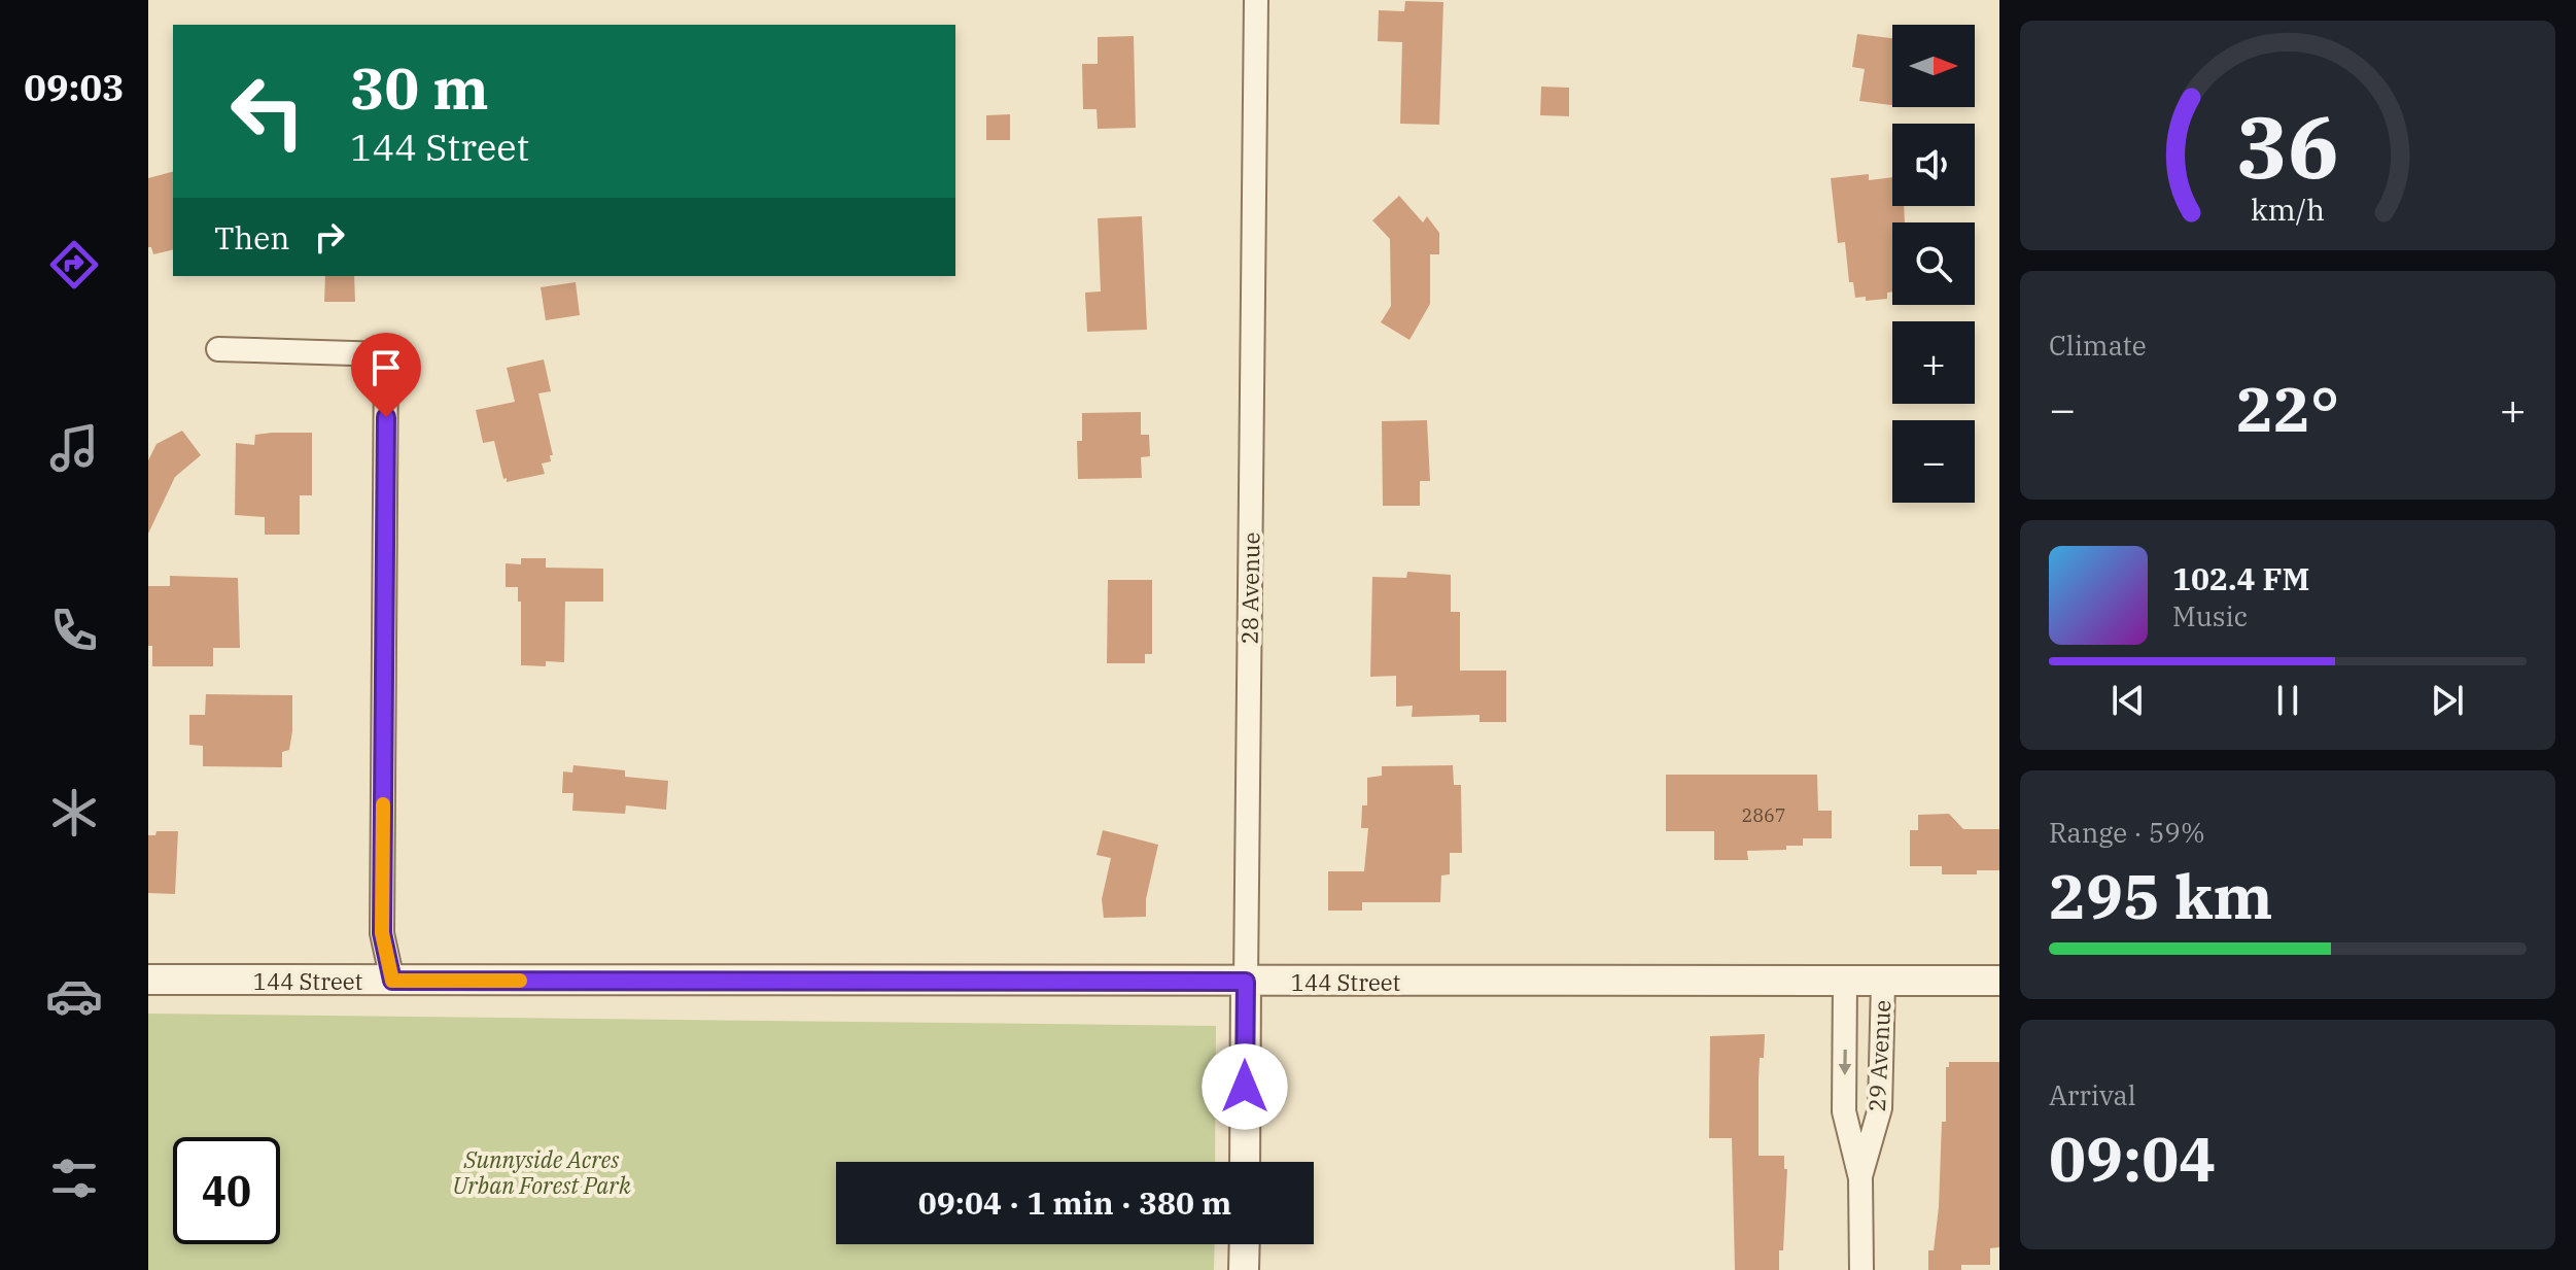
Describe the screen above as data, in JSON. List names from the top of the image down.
{
  "streets": {
    "street": ["28 Avenue", "144 Street", "29 Avenue"]
  },
  "crossings": [
    ["28 Avenue", "144 Street"],
    ["144 Street", "29 Avenue"]
  ],
  "parks": ["Sunnyside Acres Urban Forest Park"],
  "house_numbers": ["2867"],
  "north": "right",
  "page": {
    "tabs": "09:03",
    "map_buttons": ["+", "−"],
    "turn": ["30 m", "144 Street"],
    "then": "Then",
    "tile": [
      "Climate",
      ["Range · 59%", "295 km"],
      ["Arrival", "09:04"]
    ],
    "heat": ["−", "22°", "+"],
    "song": ["102.4 FM", "Music"],
    "limit": "40",
    "trip": "09:04 · 1 min · 380 m",
    "gauge": ["36", "km/h"]
  }
}
